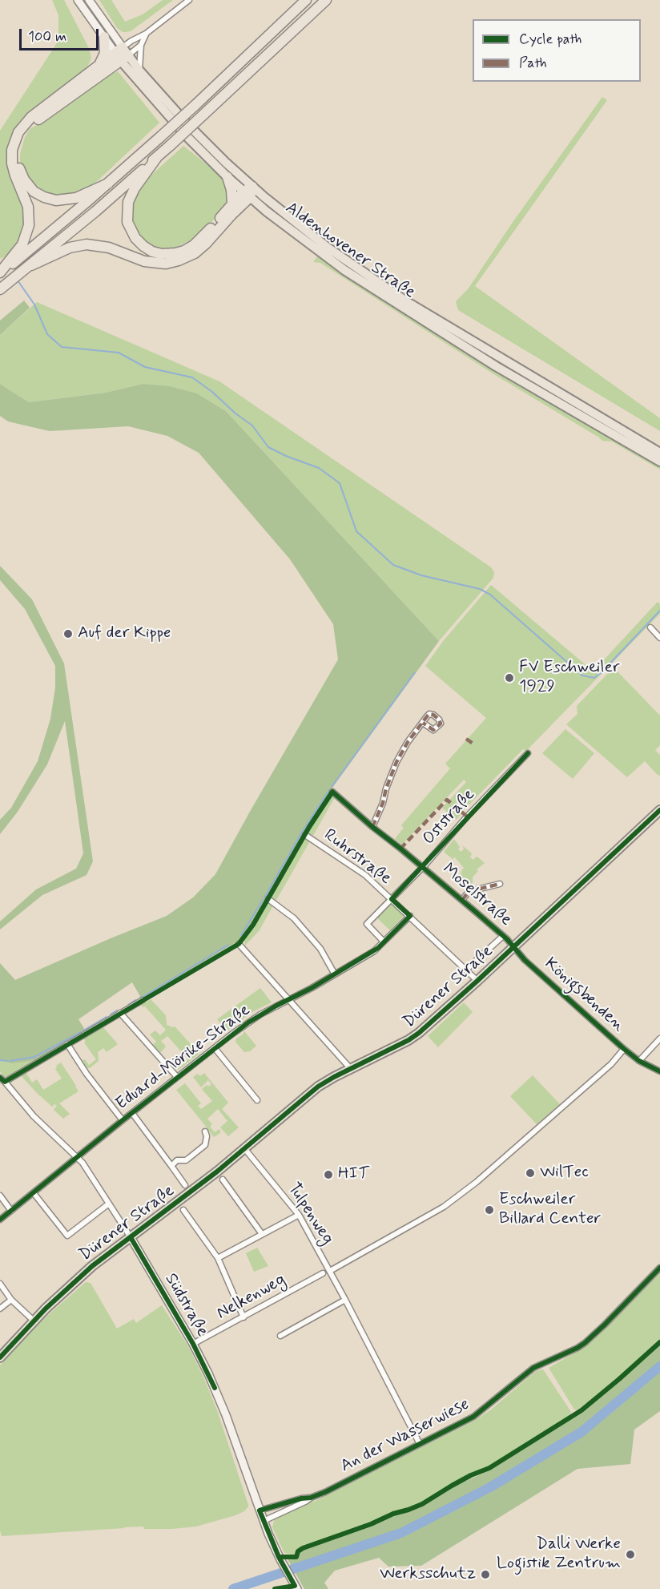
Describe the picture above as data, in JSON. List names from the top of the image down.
{
  "streets": {
    "main road": ["Aldenhovener Straße", "Dürener Straße", "Südstraße"],
    "street": [
      "Oststraße",
      "Ruhrstraße",
      "Moselstraße",
      "Königsbenden",
      "Eduard-Mörike-Straße",
      "Tulpenweg",
      "Nelkenweg",
      "An der Wasserwiese"
    ]
  },
  "crossings": [
    ["Oststraße", "Ruhrstraße"],
    ["Oststraße", "Moselstraße"],
    ["Oststraße", "Eduard-Mörike-Straße"],
    ["Ruhrstraße", "Dürener Straße"],
    ["Ruhrstraße", "Eduard-Mörike-Straße"],
    ["Moselstraße", "Dürener Straße"],
    ["Moselstraße", "Königsbenden"],
    ["Dürener Straße", "Königsbenden"],
    ["Dürener Straße", "Eduard-Mörike-Straße"],
    ["Dürener Straße", "Tulpenweg"],
    ["Dürener Straße", "Südstraße"],
    ["Königsbenden", "Tulpenweg"],
    ["Tulpenweg", "An der Wasserwiese"],
    ["Nelkenweg", "Südstraße"],
    ["Südstraße", "An der Wasserwiese"]
  ],
  "places": [
    "Auf der Kippe",
    "FV Eschweiler 1929",
    "WilTec",
    "HIT",
    "Eschweiler Billard Center",
    "Dalli Werke Logistik Zentrum",
    "Werksschutz"
  ],
  "legend": ["Cycle path", "Path"],
  "scale_bar": "100 m"
}
